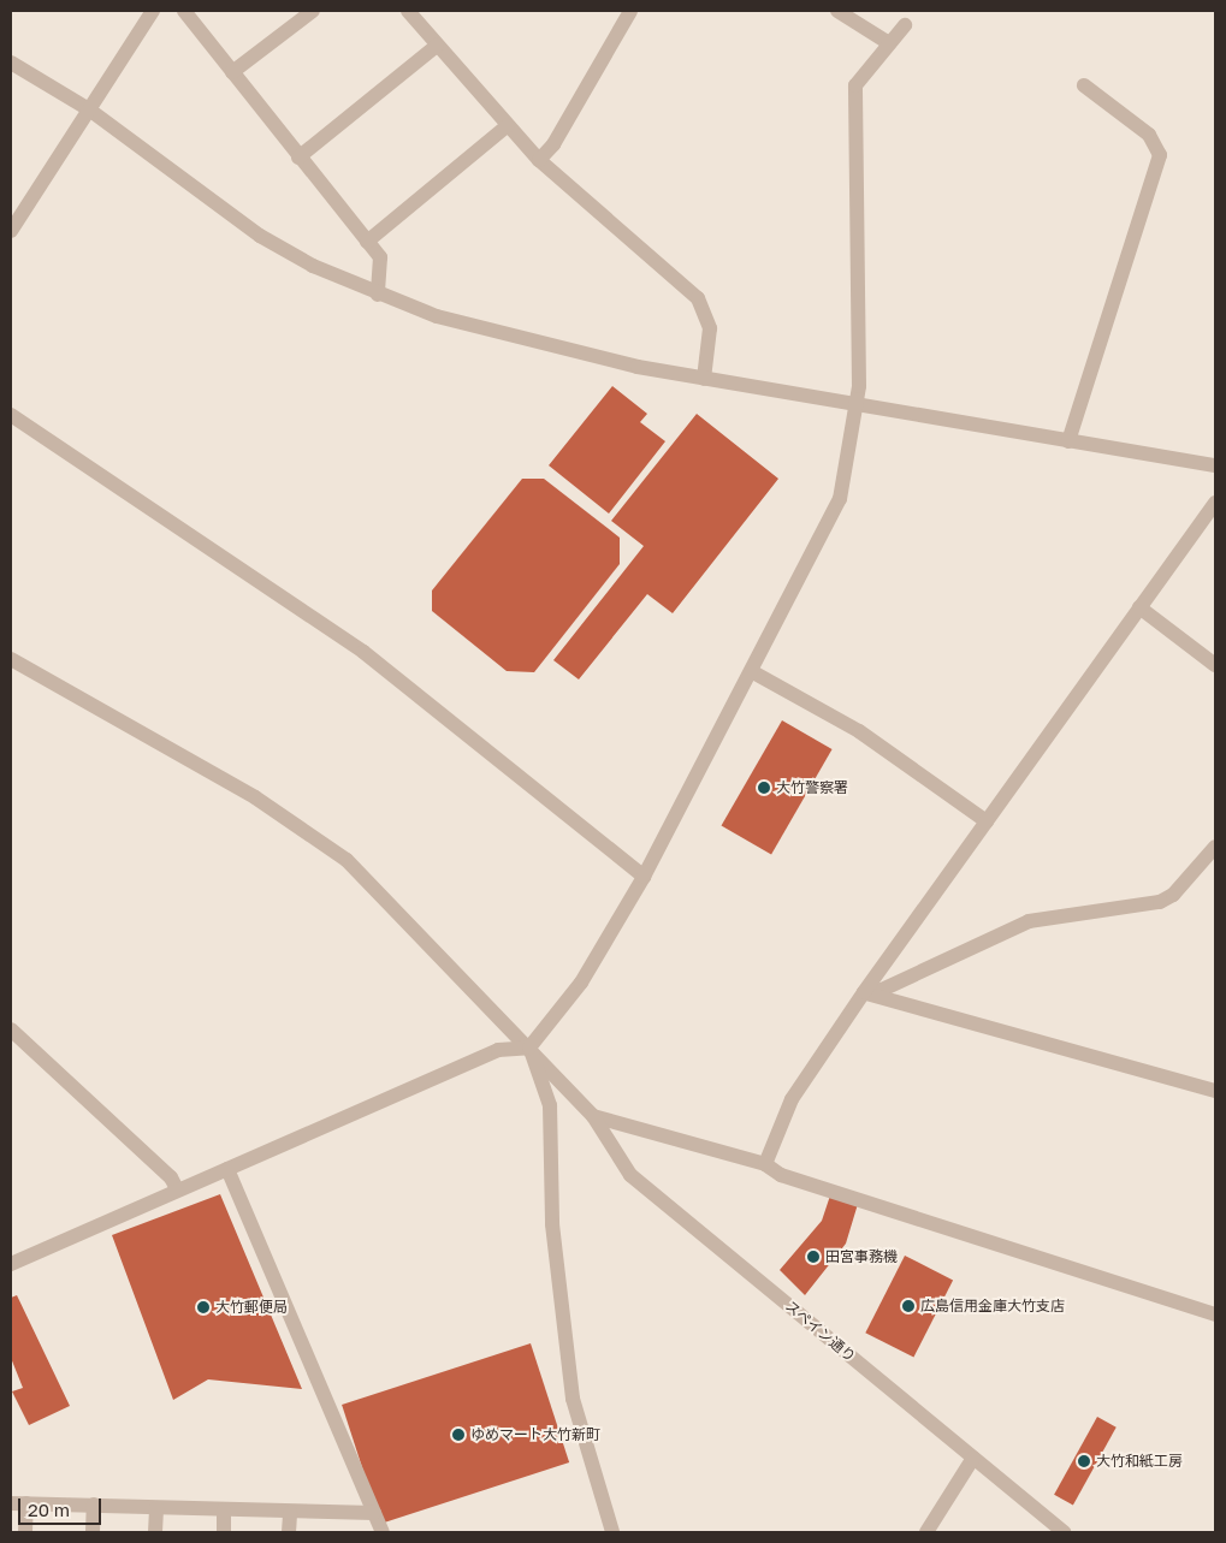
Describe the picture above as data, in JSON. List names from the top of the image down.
{
  "streets": {
    "street": ["スペイン通り"]
  },
  "places": [
    "大竹警察署",
    "田宮事務機",
    "広島信用金庫大竹支店",
    "大竹郵便局",
    "ゆめマート大竹新町",
    "大竹和紙工房"
  ],
  "scale_bar": "20 m"
}
